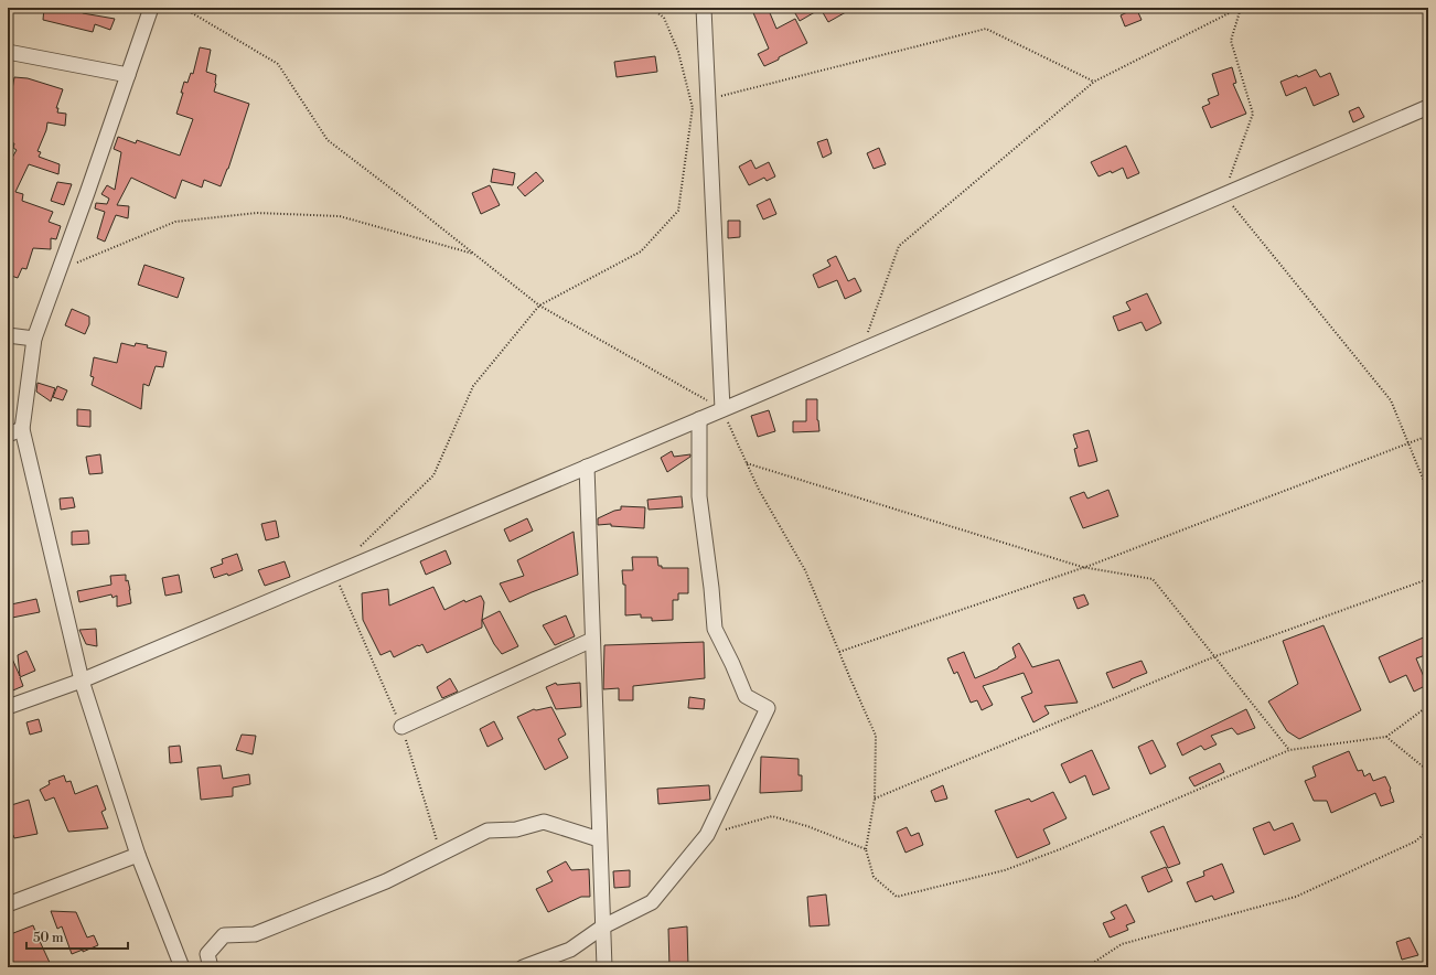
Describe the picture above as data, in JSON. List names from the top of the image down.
{
  "scale_bar": "50 m"
}
